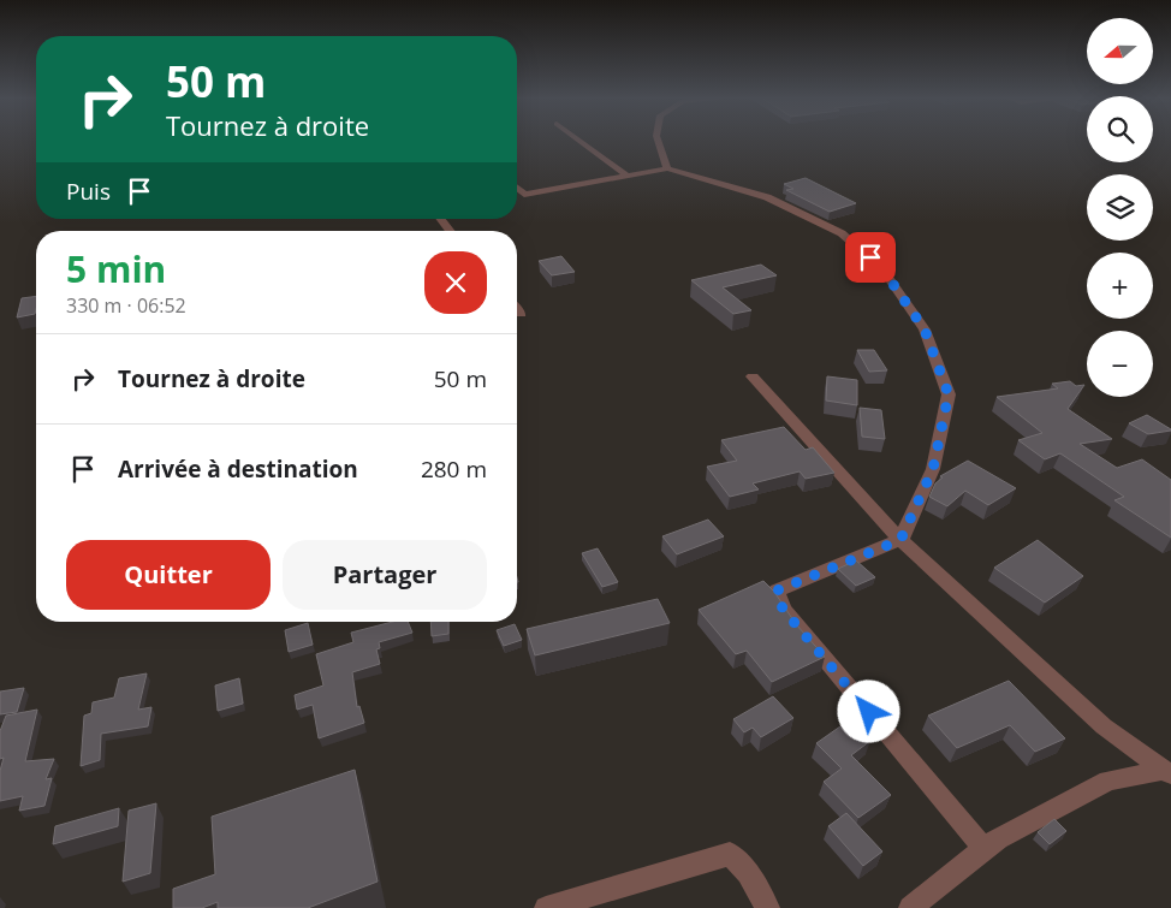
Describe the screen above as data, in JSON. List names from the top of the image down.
{
  "north": "left",
  "page": {
    "map_buttons": ["+", "−"],
    "turn": ["50 m", "Tournez à droite"],
    "then": "Puis",
    "heading": ["5 min", "330 m · 06:52"],
    "list": [
      {
        "name": "Tournez à droite",
        "value": "50 m"
      },
      {
        "name": "Arrivée à destination",
        "value": "280 m"
      }
    ],
    "buttons": ["Quitter", "Partager"]
  }
}
